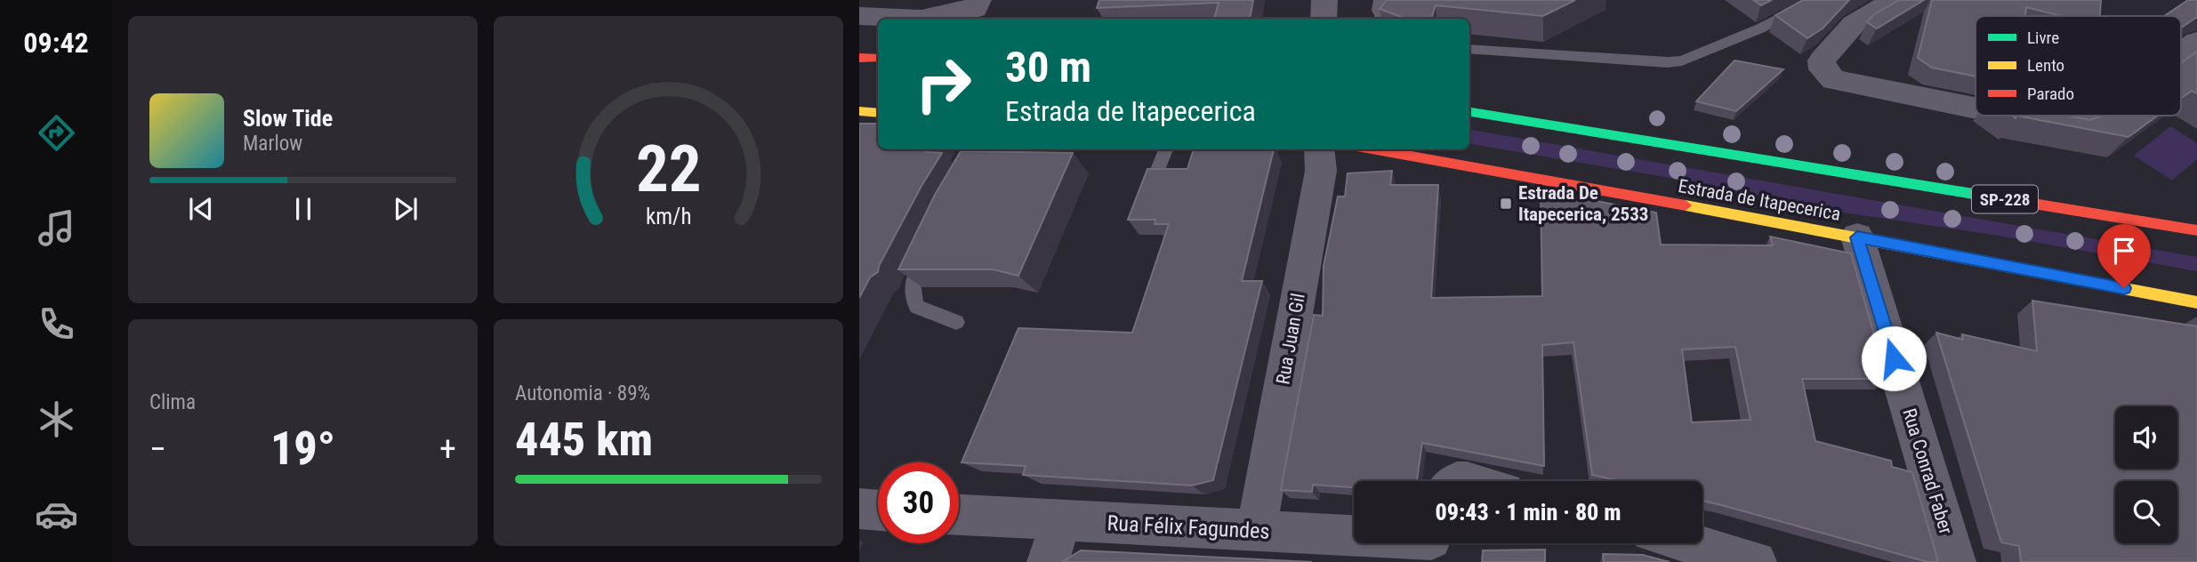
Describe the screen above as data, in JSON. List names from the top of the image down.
{
  "streets": {
    "main road": ["SP-228", "Estrada de Itapecerica"],
    "street": ["Rua Juan Gil", "Rua Conrad Faber", "Rua Félix Fagundes"]
  },
  "crossings": [
    ["Estrada de Itapecerica", "Rua Conrad Faber"],
    ["Rua Juan Gil", "Rua Félix Fagundes"]
  ],
  "places": {
    "transit": ["Estrada De Itapecerica, 2533"]
  },
  "legend": ["Livre", "Lento", "Parado"],
  "page": {
    "tabs": "09:42",
    "turn": ["30 m", "Estrada de Itapecerica"],
    "song": ["Slow Tide", "Marlow"],
    "tile": [
      "Clima",
      ["Autonomia · 89%", "445 km"]
    ],
    "heat": ["−", "19°", "+"],
    "limit": "30",
    "trip": "09:43 · 1 min · 80 m",
    "gauge": ["22", "km/h"]
  }
}
